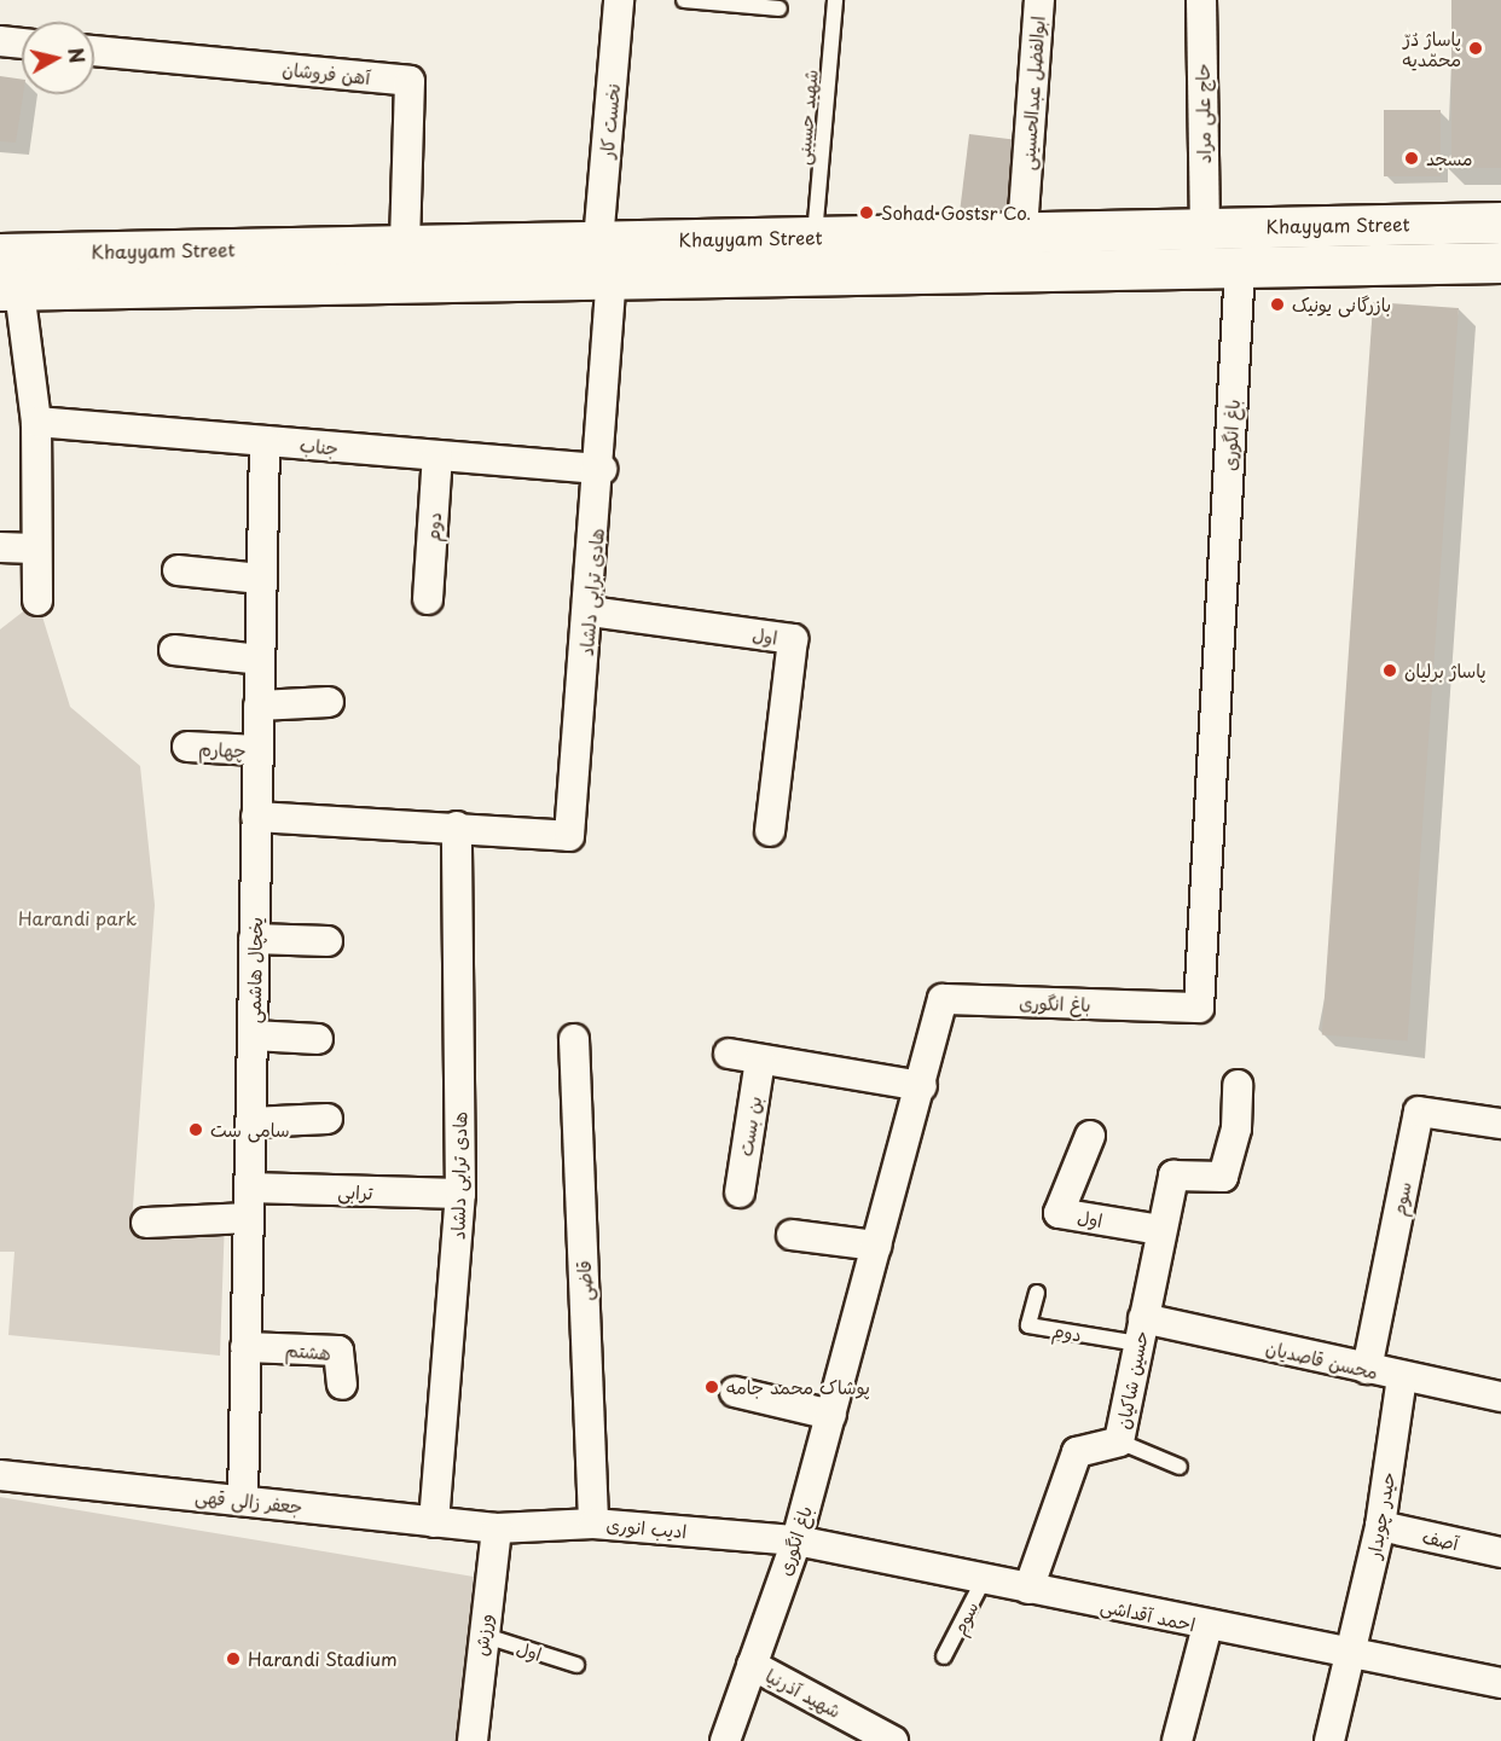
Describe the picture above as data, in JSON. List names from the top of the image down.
{
  "streets": {
    "main road": ["Khayyam Street"],
    "street": [
      "آهن فروشان",
      "ابوالفضل عبدالحسینی",
      "حاج علی مراد",
      "نخست کار",
      "باغ انگوری",
      "جناب",
      "دوم",
      "هادی ترابی دلشاد",
      "اول",
      "چهارم",
      "یخچال هاشمی",
      "بن بست",
      "ترابی",
      "سوم",
      "قاضی",
      "هشتم",
      "محسن قاصدیان",
      "حسین شاکیان",
      "جعفر زالی قهی",
      "حیدر چوبدار",
      "ادیب انوری",
      "آصف",
      "احمد آقداشی",
      "ورزش",
      "شهید آذرنیا"
    ],
    "lane": ["شهید حسینی"]
  },
  "crossings": [
    ["آهن فروشان", "Khayyam Street"],
    ["ابوالفضل عبدالحسینی", "Khayyam Street"],
    ["حاج علی مراد", "Khayyam Street"],
    ["شهید حسینی", "Khayyam Street"],
    ["نخست کار", "Khayyam Street"],
    ["Khayyam Street", "باغ انگوری"],
    ["Khayyam Street", "هادی ترابی دلشاد"],
    ["باغ انگوری", "ادیب انوری"],
    ["باغ انگوری", "احمد آقداشی"],
    ["باغ انگوری", "شهید آذرنیا"],
    ["جناب", "دوم"],
    ["جناب", "هادی ترابی دلشاد"],
    ["جناب", "یخچال هاشمی"],
    ["دوم", "محسن قاصدیان"],
    ["دوم", "حسین شاکیان"],
    ["هادی ترابی دلشاد", "اول"],
    ["هادی ترابی دلشاد", "یخچال هاشمی"],
    ["هادی ترابی دلشاد", "ترابی"],
    ["هادی ترابی دلشاد", "جعفر زالی قهی"],
    ["اول", "حسین شاکیان"],
    ["اول", "ورزش"],
    ["چهارم", "یخچال هاشمی"],
    ["یخچال هاشمی", "ترابی"],
    ["یخچال هاشمی", "هشتم"],
    ["یخچال هاشمی", "جعفر زالی قهی"],
    ["سوم", "محسن قاصدیان"],
    ["سوم", "احمد آقداشی"],
    ["قاضی", "ادیب انوری"],
    ["محسن قاصدیان", "حسین شاکیان"],
    ["محسن قاصدیان", "حیدر چوبدار"],
    ["حسین شاکیان", "احمد آقداشی"],
    ["جعفر زالی قهی", "ادیب انوری"],
    ["جعفر زالی قهی", "ورزش"],
    ["حیدر چوبدار", "آصف"],
    ["حیدر چوبدار", "احمد آقداشی"],
    ["ادیب انوری", "احمد آقداشی"],
    ["ادیب انوری", "ورزش"]
  ],
  "parks": ["Harandi park"],
  "places": [
    "پاساژ دُرّ محمّدیه",
    "مسجد",
    "Sohad Gostsr Co.",
    "بازرگانی یونیک",
    "پاساژ برلیان",
    "سامی ست",
    "پوشاک محمد جامه",
    "Harandi Stadium"
  ],
  "north": "right"
}
